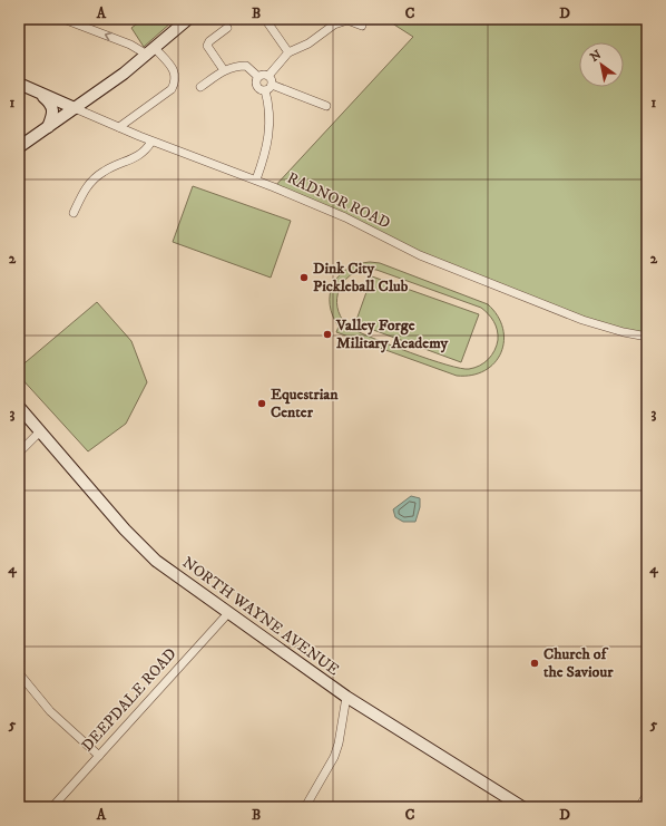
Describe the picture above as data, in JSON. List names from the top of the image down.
{
  "streets": {
    "street": ["RADNOR ROAD", "NORTH WAYNE AVENUE", "DEEPDALE ROAD"]
  },
  "crossings": [
    ["NORTH WAYNE AVENUE", "DEEPDALE ROAD"]
  ],
  "places": [
    "Dink City Pickleball Club",
    "Valley Forge Military Academy",
    "Equestrian Center",
    "Church of the Saviour"
  ],
  "north": "top left",
  "grid": {
    "columns": [
      "A",
      "B",
      "C",
      "D"
    ],
    "rows": [
      "1",
      "2",
      "3",
      "4",
      "5"
    ]
  }
}
